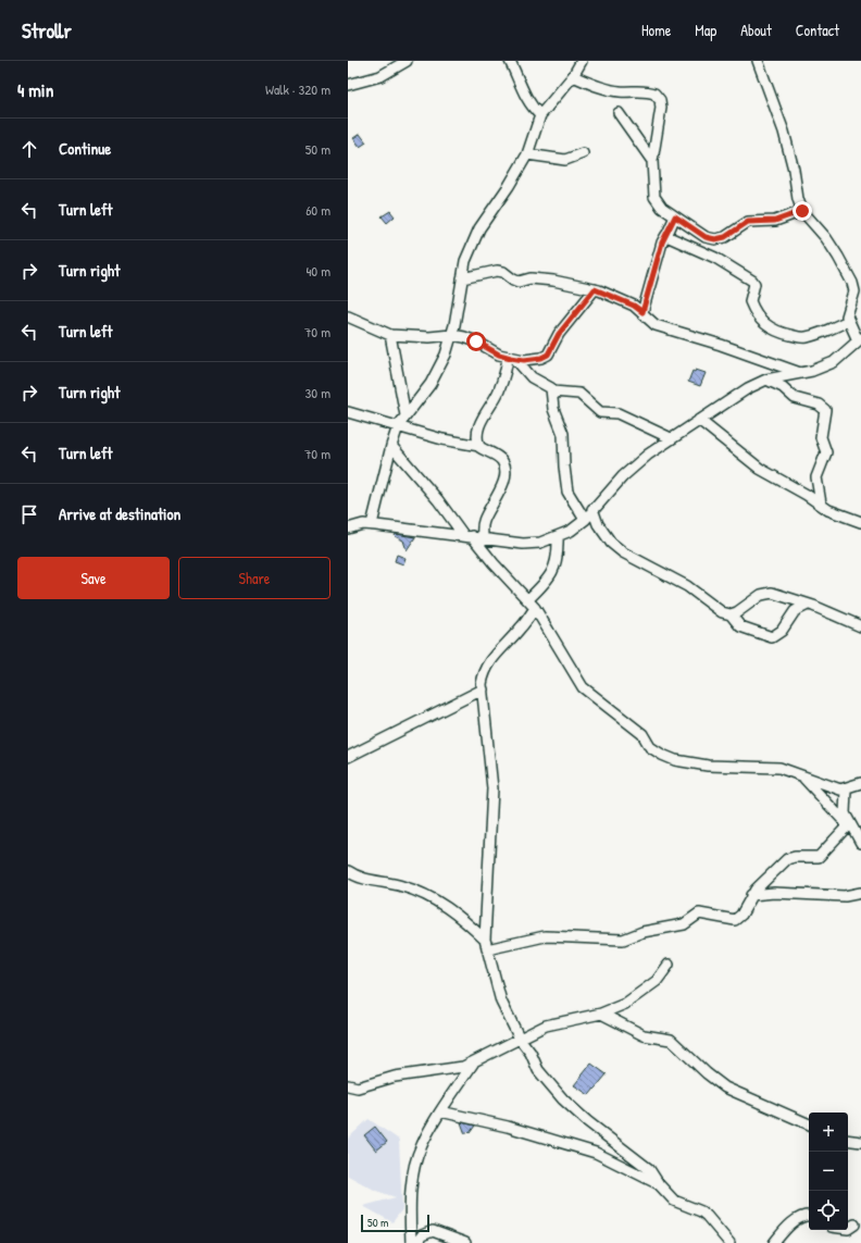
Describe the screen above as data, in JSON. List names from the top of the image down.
{
  "scale_bar": "50 m",
  "page": {
    "header": "Strollr",
    "nav": [
      "Home",
      "Map",
      "About",
      "Contact"
    ],
    "heading": ["4 min", "Walk · 320 m"],
    "list": [
      ["Continue", "50 m"],
      ["Turn left", "60 m"],
      ["Turn right", "40 m"],
      ["Turn left", "70 m"],
      ["Turn right", "30 m"],
      ["Turn left", "70 m"],
      "Arrive at destination"
    ],
    "buttons": ["Save", "Share"],
    "map_buttons": ["+", "−"],
    "scale": "50 m"
  }
}
